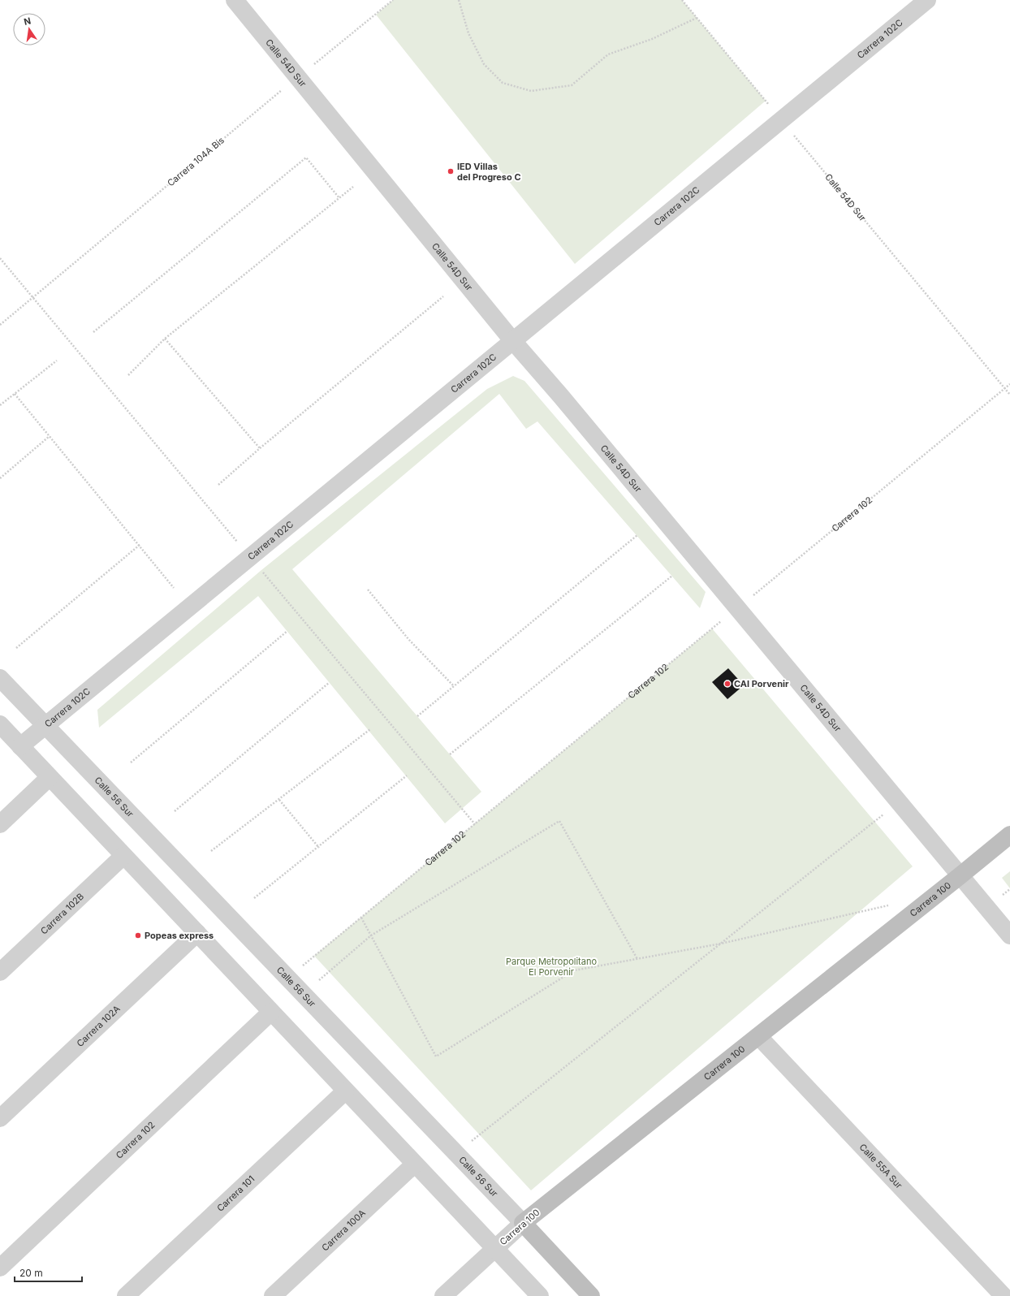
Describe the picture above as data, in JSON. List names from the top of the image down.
{
  "streets": {
    "street": [
      "Carrera 102C",
      "Calle 54D Sur",
      "Carrera 102",
      "Calle 56 Sur",
      "Carrera 100",
      "Carrera 102B",
      "Carrera 102A",
      "Calle 55A Sur",
      "Carrera 101",
      "Carrera 100A"
    ],
    "path": ["Carrera 104A Bis"]
  },
  "crossings": [
    ["Carrera 102C", "Calle 54D Sur"],
    ["Carrera 102C", "Calle 56 Sur"],
    ["Calle 54D Sur", "Carrera 104A Bis"],
    ["Calle 54D Sur", "Carrera 102"],
    ["Calle 54D Sur", "Carrera 100"],
    ["Carrera 102", "Calle 56 Sur"],
    ["Calle 56 Sur", "Carrera 100"],
    ["Carrera 100", "Calle 55A Sur"]
  ],
  "parks": ["Parque Metropolitano El Porvenir"],
  "places": ["IED Villas del Progreso C", "CAI Porvenir", "Popeas express"],
  "scale_bar": "20 m",
  "north": "top"
}
